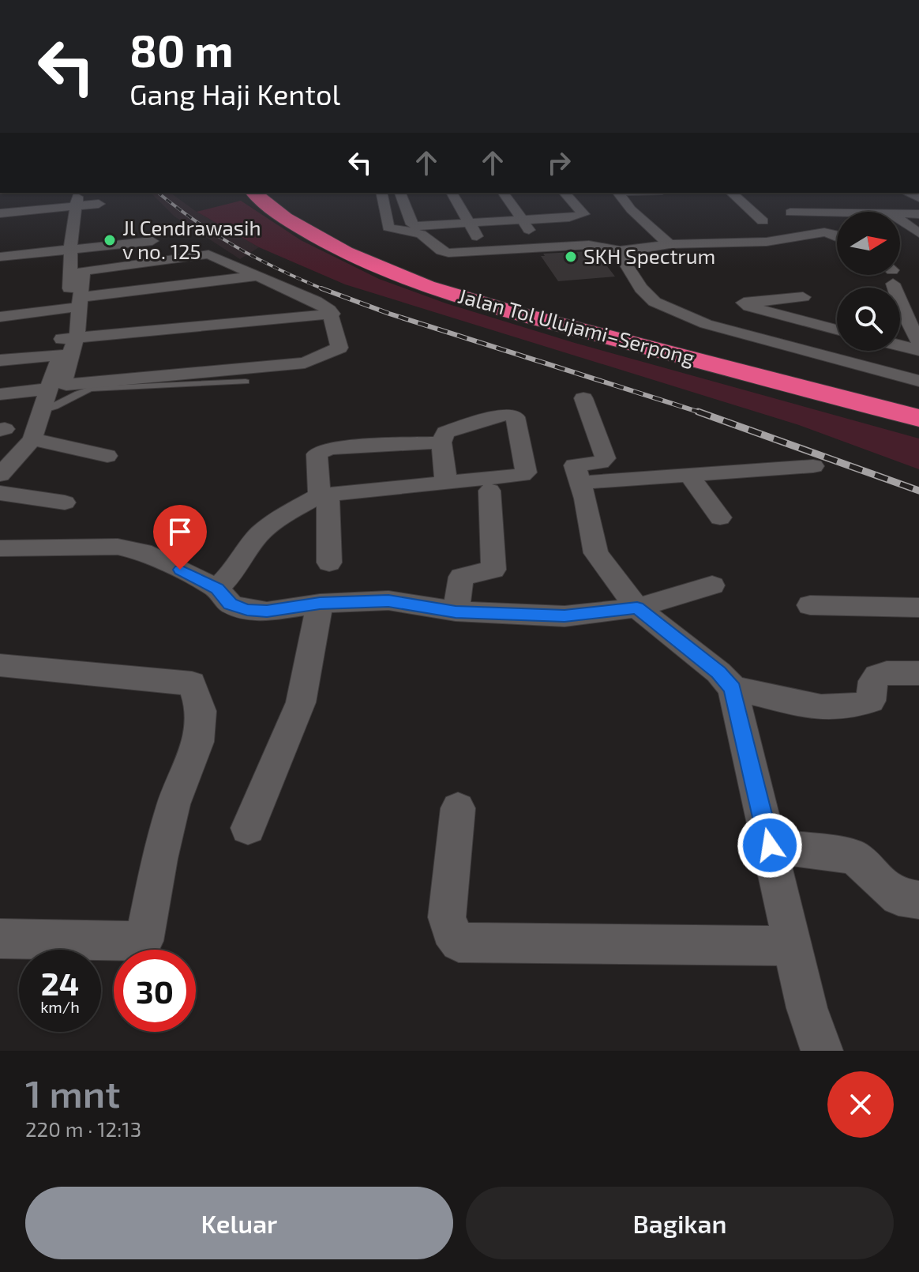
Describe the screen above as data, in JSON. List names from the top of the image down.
{
  "streets": {
    "highway": ["Jalan Tol Ulujami–Serpong"]
  },
  "places": ["Jl Cendrawasih v no. 125", "SKH Spectrum"],
  "north": "right",
  "page": {
    "turn": ["80 m", "Gang Haji Kentol"],
    "speed": "24 km/h",
    "limit": "30",
    "heading": ["1 mnt", "220 m · 12:13"],
    "buttons": ["Keluar", "Bagikan"]
  }
}
